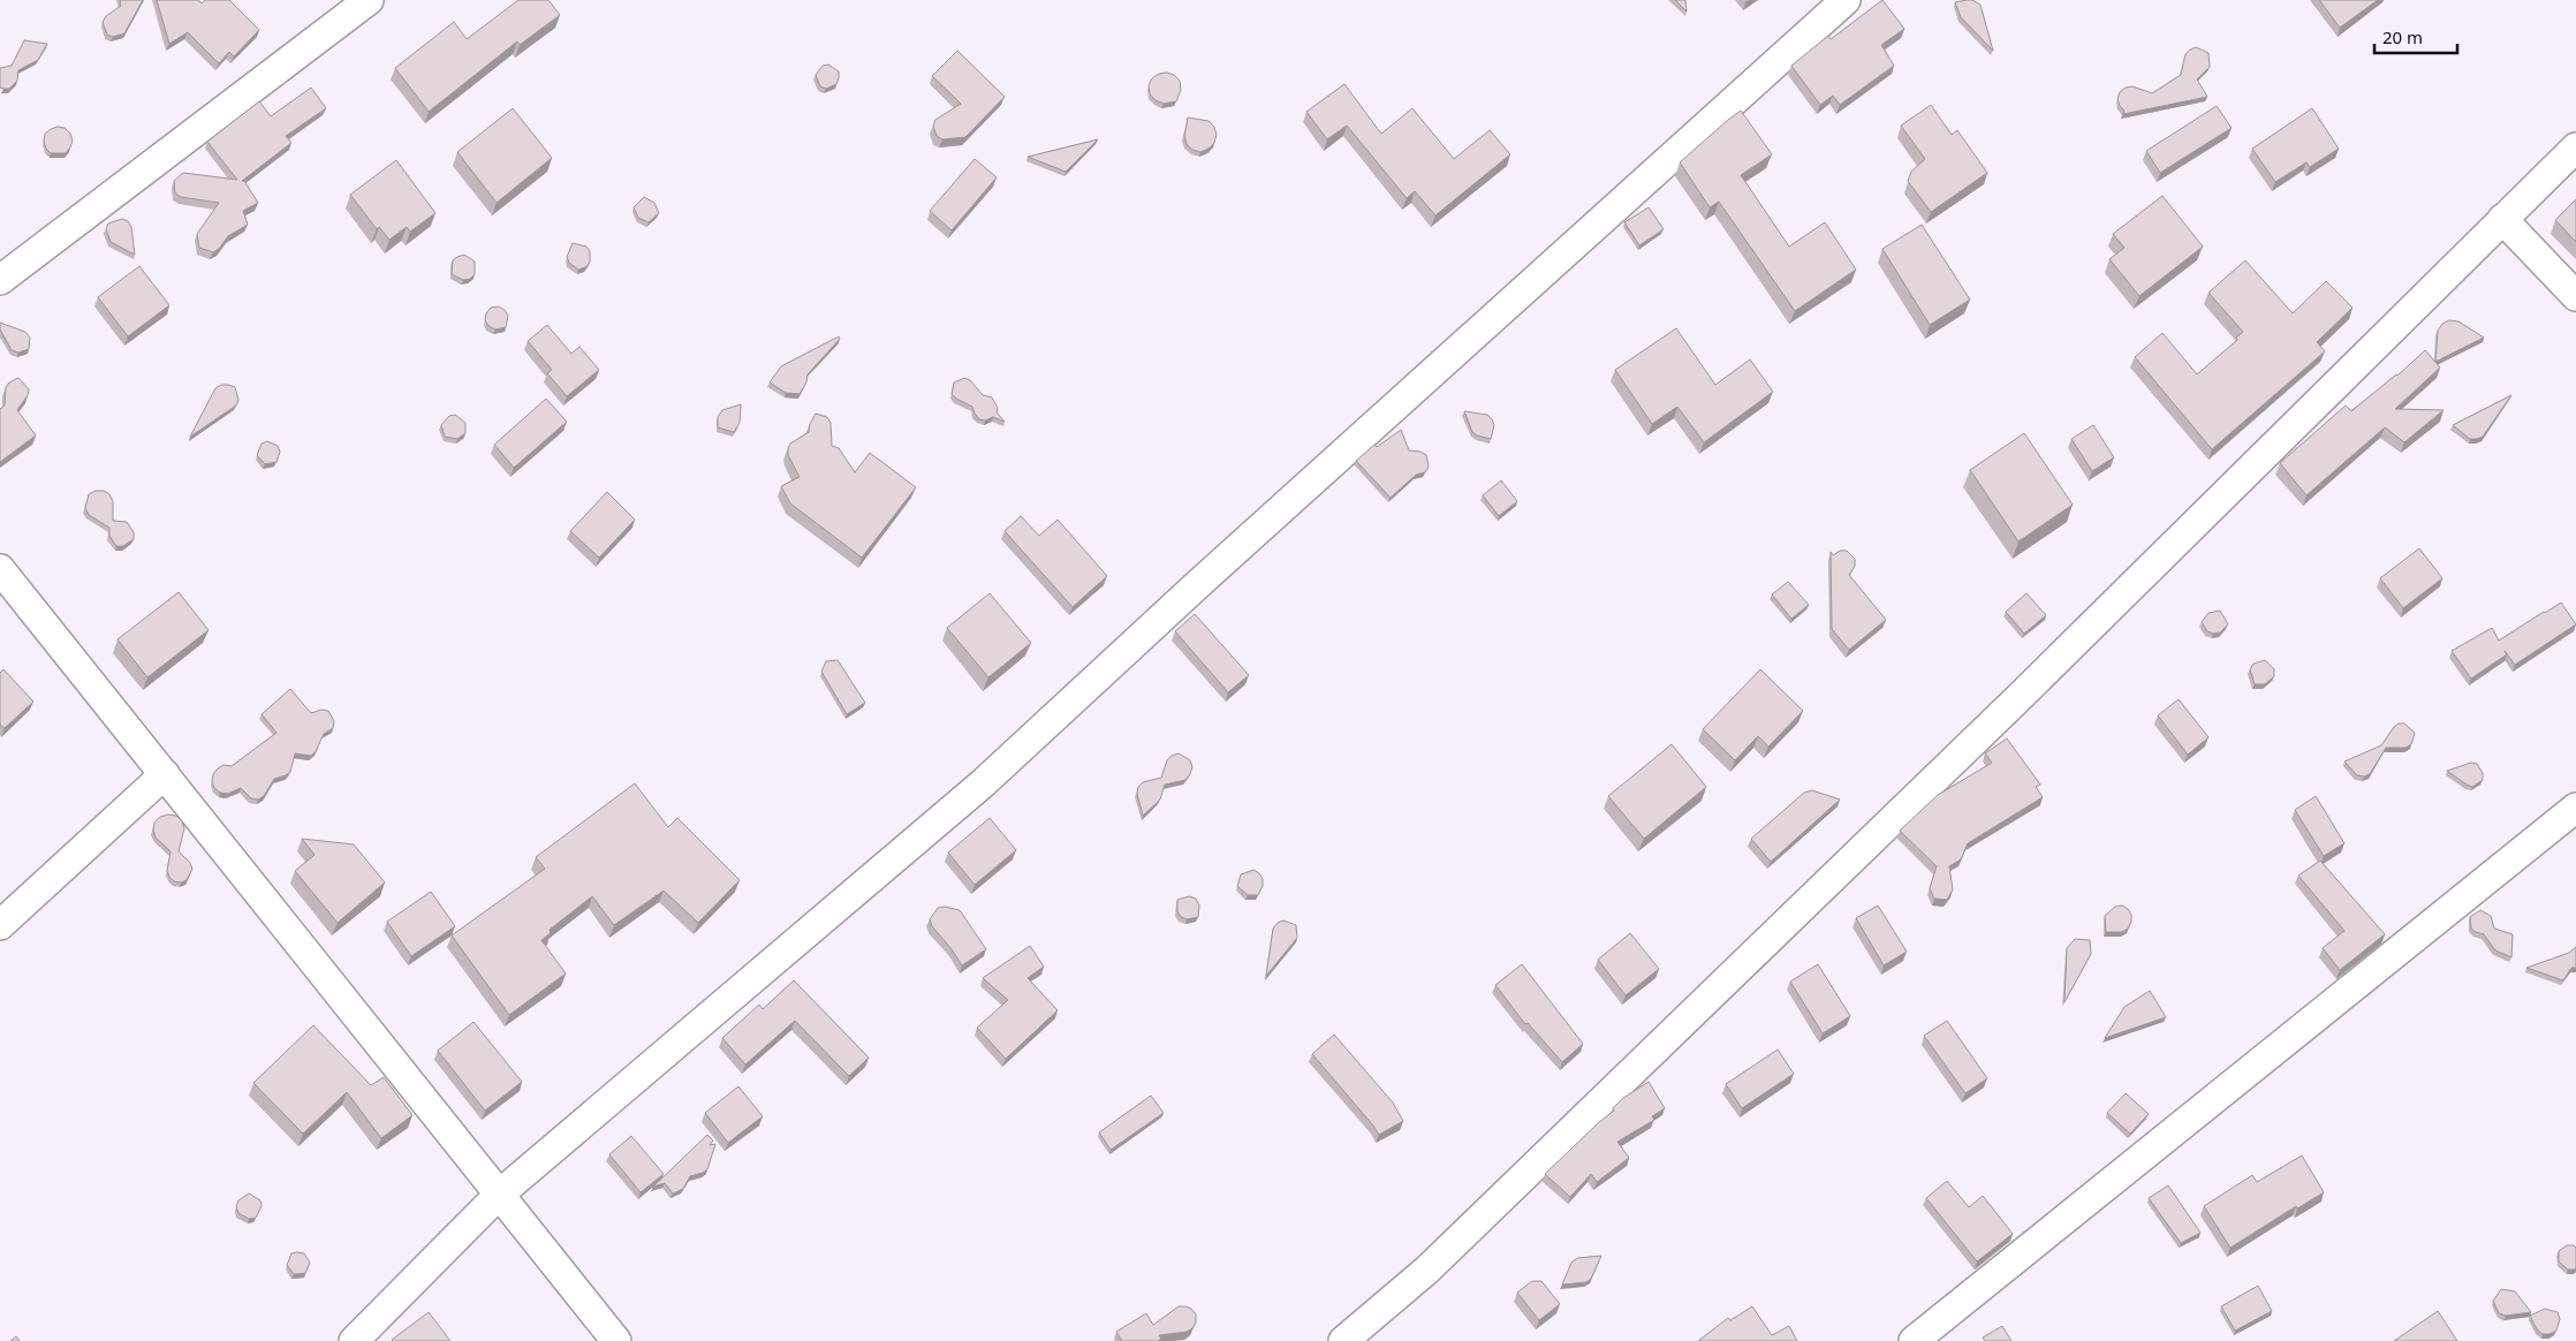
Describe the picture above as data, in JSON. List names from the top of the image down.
{
  "scale_bar": "20 m"
}
